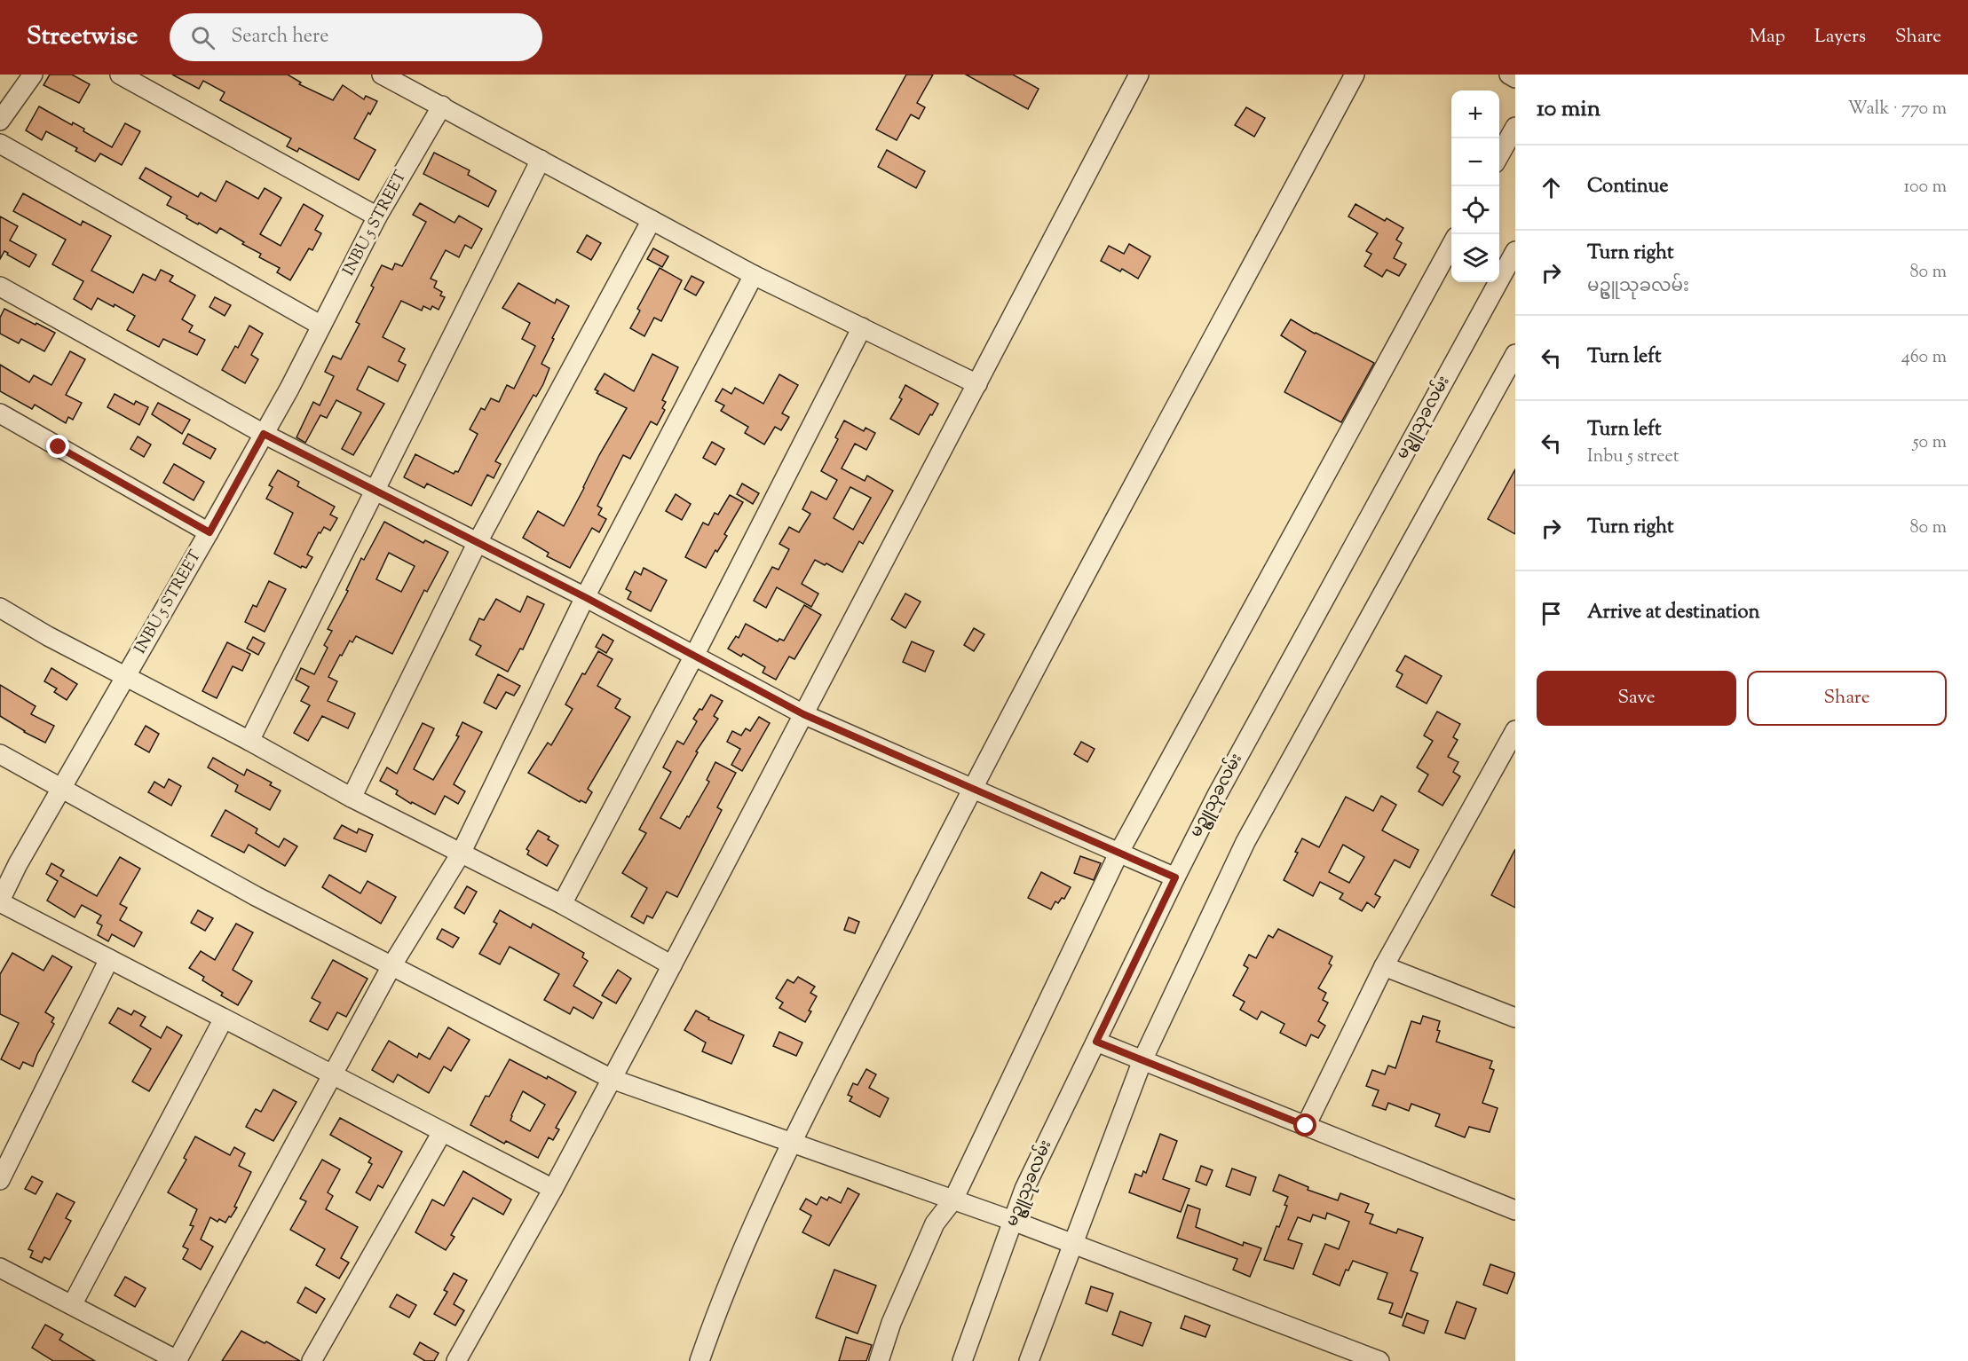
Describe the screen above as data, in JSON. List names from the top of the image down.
{
  "streets": {
    "street": ["INBU 5 STREET", "မဥ္ဇူသုခလမ်း"]
  },
  "page": {
    "header": "Streetwise",
    "search": "Search here",
    "nav": ["Map", "Layers", "Share"],
    "heading": ["10 min", "Walk · 770 m"],
    "map_buttons": ["+", "−"],
    "list": [
      ["Continue", "100 m"],
      ["Turn right", "မဥ္ဇူသုခလမ်း", "80 m"],
      ["Turn left", "460 m"],
      ["Turn left", "Inbu 5 street", "50 m"],
      ["Turn right", "80 m"],
      "Arrive at destination"
    ],
    "buttons": ["Save", "Share"]
  }
}
